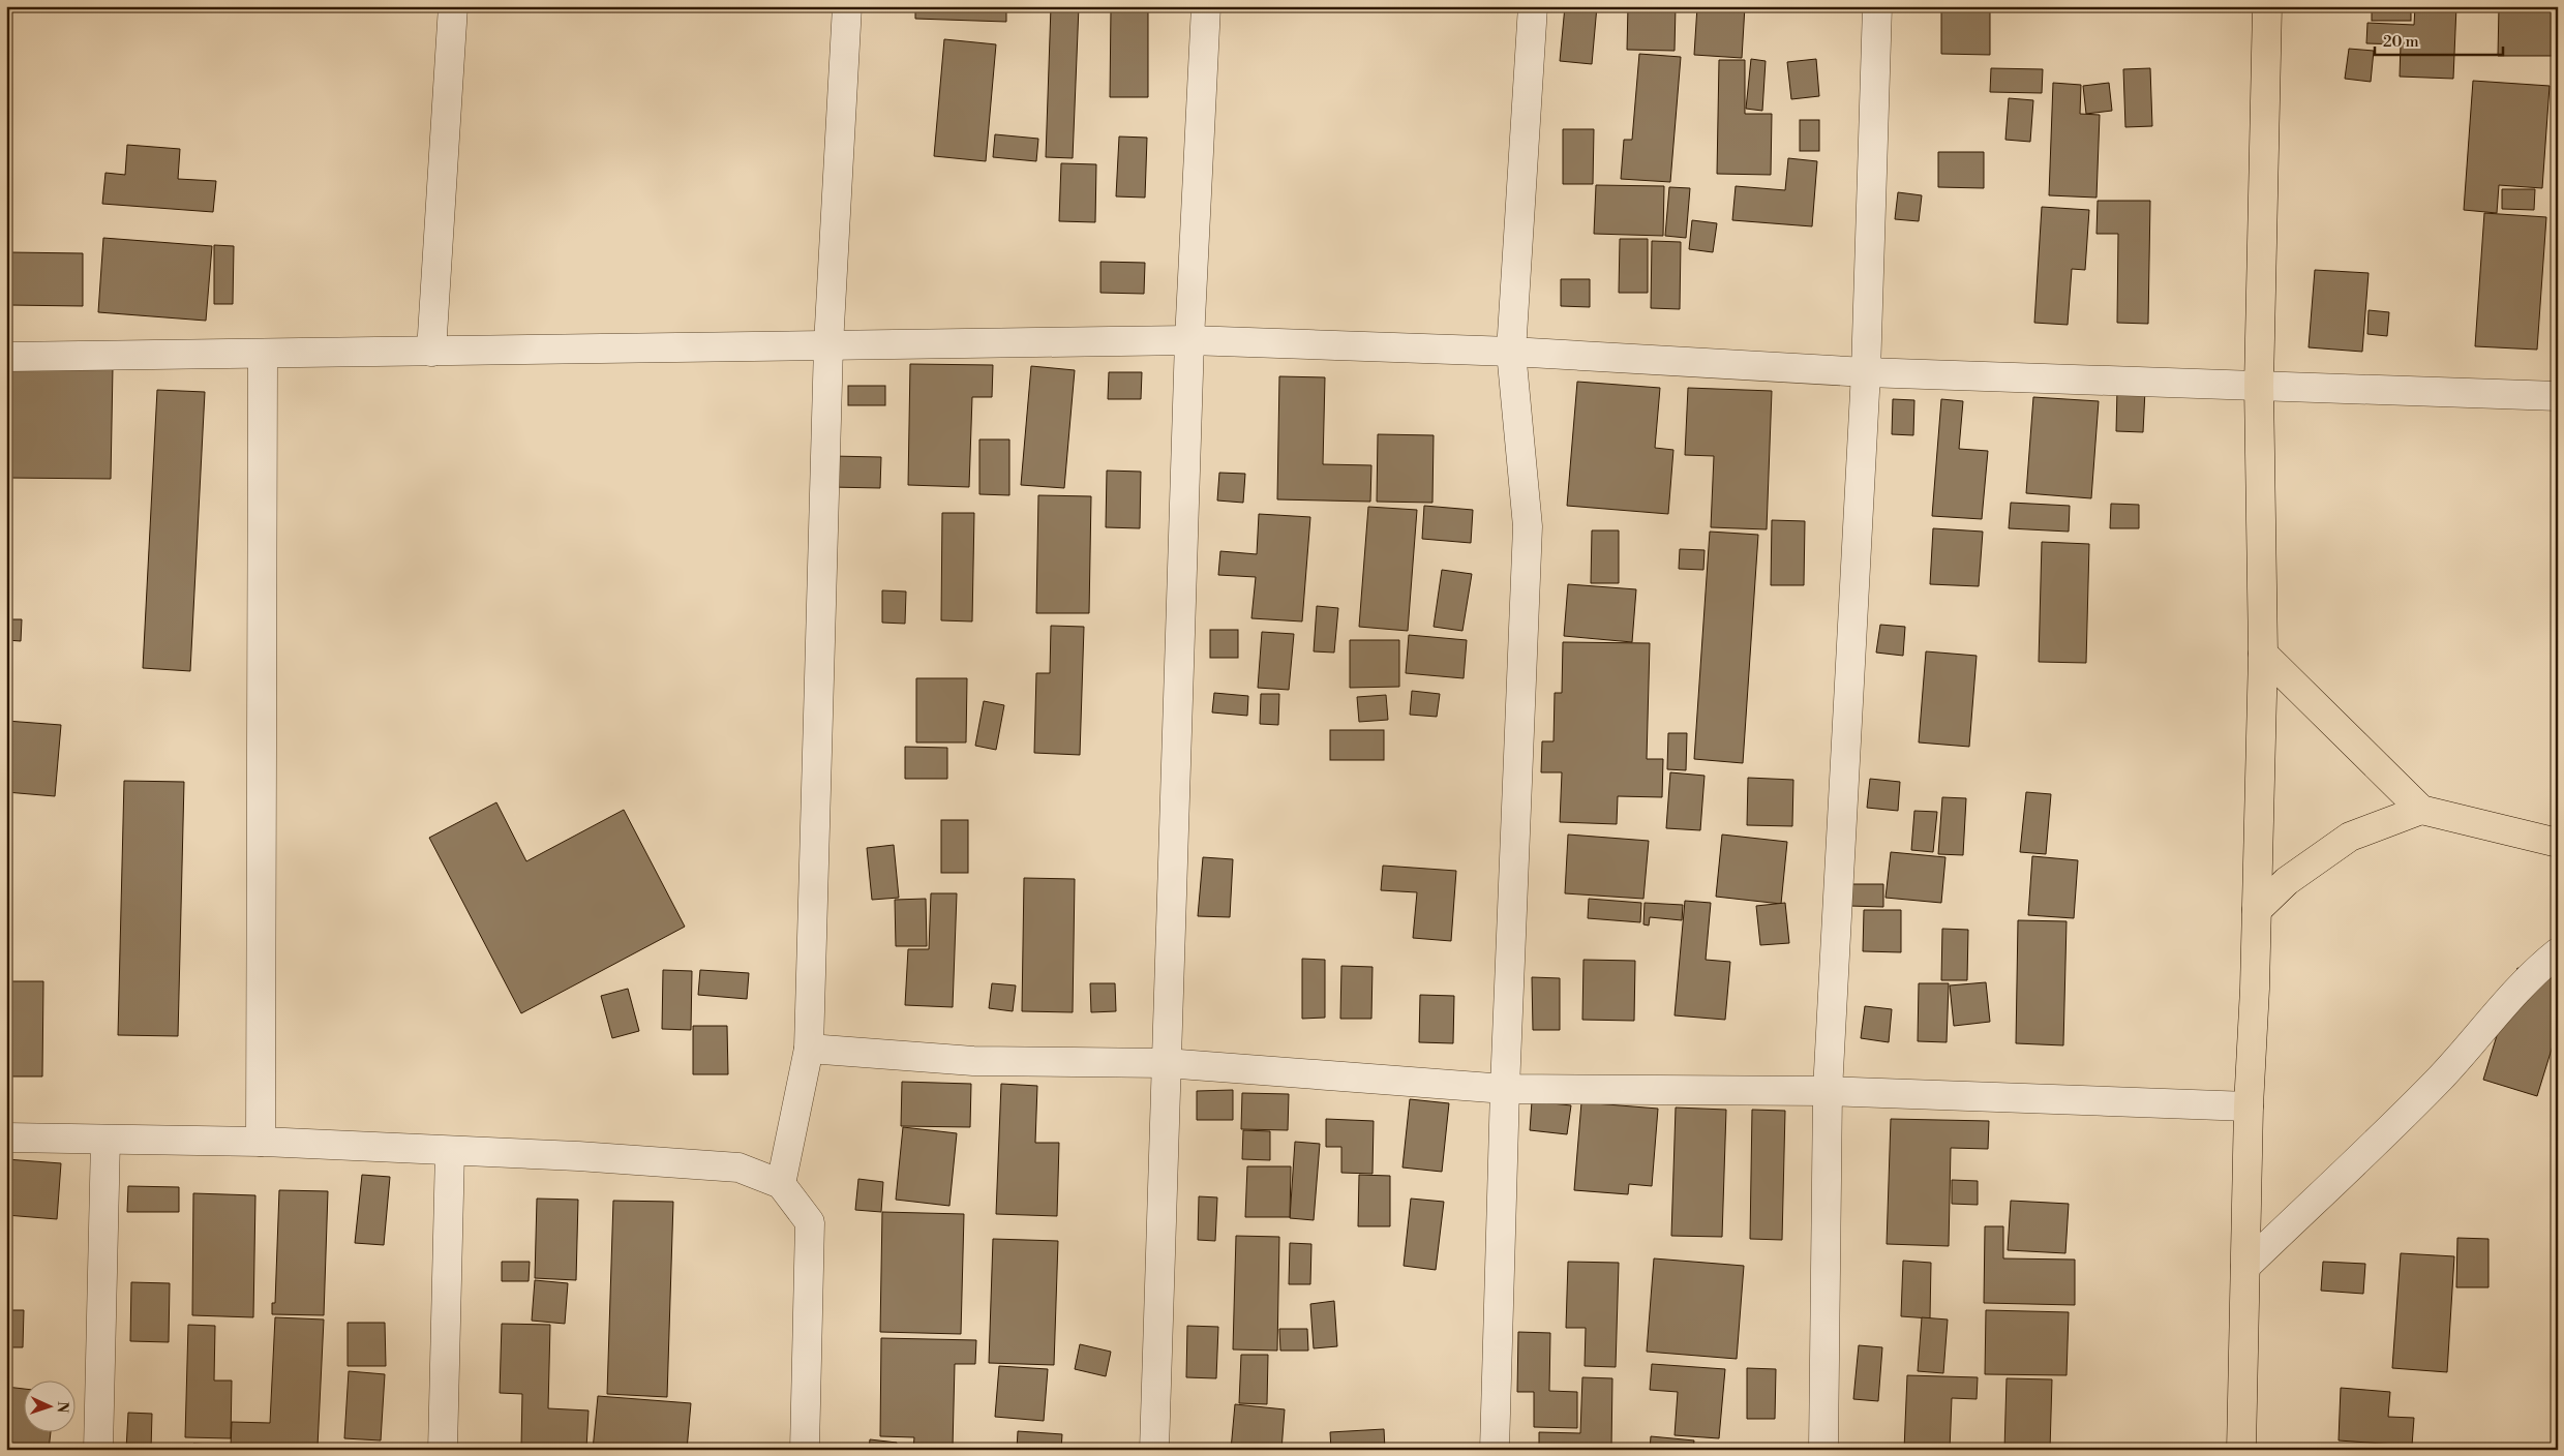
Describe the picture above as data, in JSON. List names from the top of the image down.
{
  "scale_bar": "20 m",
  "north": "right"
}
